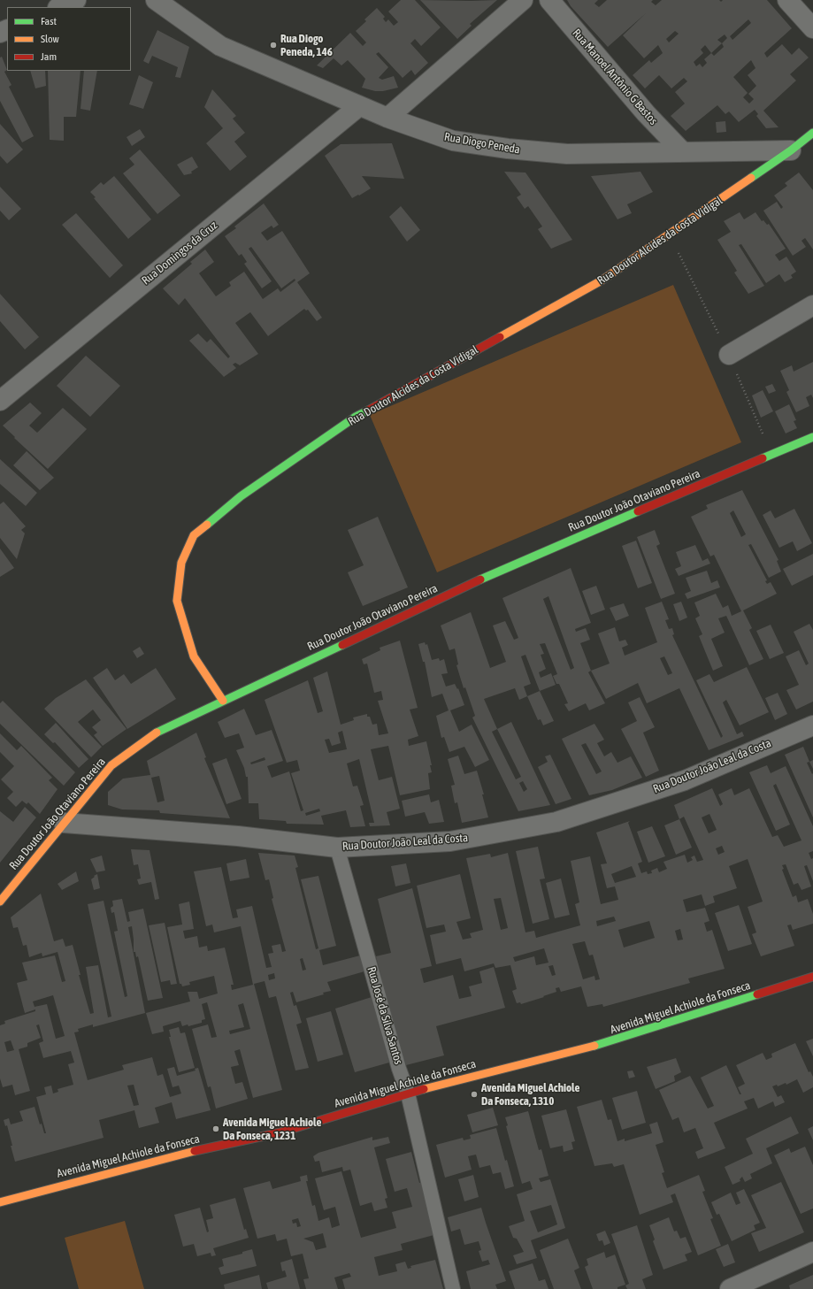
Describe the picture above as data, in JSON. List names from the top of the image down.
{
  "streets": {
    "street": [
      "Rua Manoel Antônio G Bastos",
      "Rua Diogo Peneda",
      "Rua Doutor Alcides da Costa Vidigal",
      "Rua Domingos da Cruz",
      "Rua Doutor João Otaviano Pereira",
      "Rua Doutor João Leal da Costa",
      "Avenida Miguel Achiole da Fonseca"
    ],
    "lane": ["Rua José da Silva Santos"]
  },
  "crossings": [
    ["Rua Manoel Antônio G Bastos", "Rua Diogo Peneda"],
    ["Rua Diogo Peneda", "Rua Doutor Alcides da Costa Vidigal"],
    ["Rua Diogo Peneda", "Rua Domingos da Cruz"],
    ["Rua Doutor Alcides da Costa Vidigal", "Rua Doutor João Otaviano Pereira"],
    ["Rua Doutor João Otaviano Pereira", "Rua Doutor João Leal da Costa"],
    ["Rua Doutor João Leal da Costa", "Rua José da Silva Santos"],
    ["Avenida Miguel Achiole da Fonseca", "Rua José da Silva Santos"]
  ],
  "places": ["Rua Diogo Peneda, 146", "Avenida Miguel Achiole Da Fonseca, 1310", "Avenida Miguel Achiole Da Fonseca, 1231"],
  "legend": ["Fast", "Slow", "Jam"]
}
